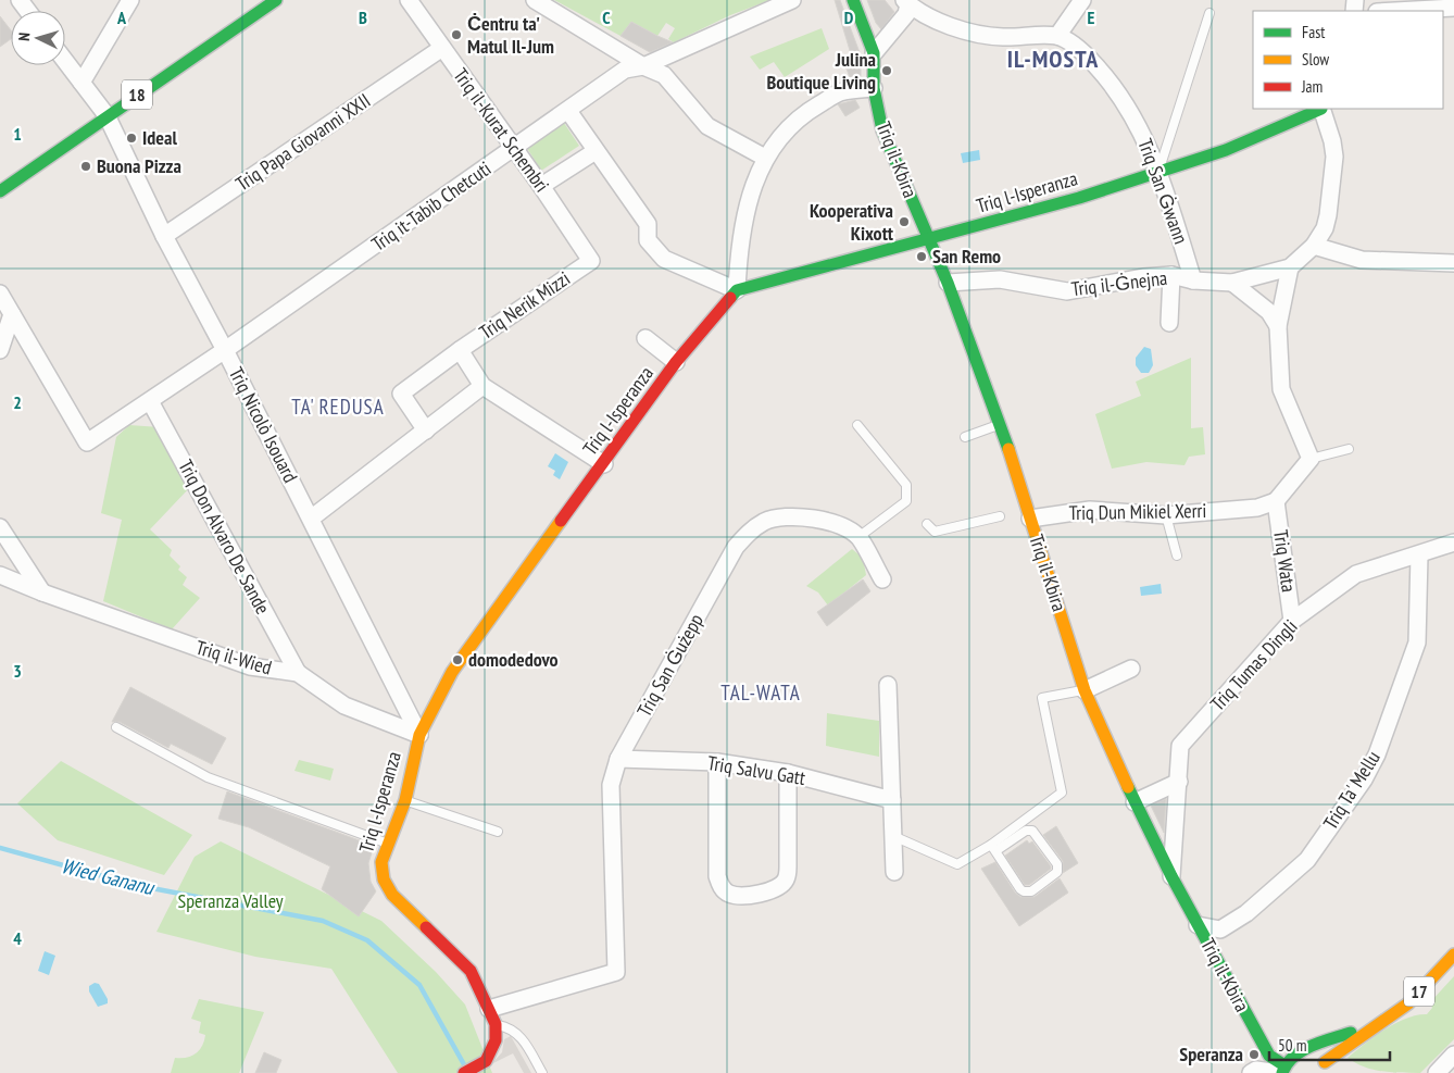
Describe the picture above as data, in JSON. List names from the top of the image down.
{
  "streets": {
    "main road": [
      "18",
      "Triq il-Kbira",
      "Triq l-Isperanza",
      "17"
    ],
    "street": [
      "Triq il-Kurat Schembri",
      "Triq Papa Giovanni XXII",
      "Triq San Ġwann",
      "Triq it-Tabib Chetcuti",
      "Triq il-Ġnejna",
      "Triq Nerik Mizzi",
      "Triq Nicolò Isouard",
      "Triq Dun Mikiel Xerri",
      "Triq Don Alvaro De Sande",
      "Triq Wata",
      "Triq il-Wied",
      "Triq San Ġużepp",
      "Triq Tumas Dingli",
      "Triq Salvu Gatt",
      "Triq Ta' Mellu"
    ]
  },
  "crossings": [
    ["18", "Triq Nicolò Isouard"],
    ["Triq il-Kurat Schembri", "Triq Papa Giovanni XXII"],
    ["Triq il-Kurat Schembri", "Triq it-Tabib Chetcuti"],
    ["Triq il-Kurat Schembri", "Triq Nerik Mizzi"],
    ["Triq Papa Giovanni XXII", "Triq Nicolò Isouard"],
    ["Triq il-Kbira", "Triq l-Isperanza"],
    ["Triq il-Kbira", "Triq il-Ġnejna"],
    ["Triq il-Kbira", "Triq Dun Mikiel Xerri"],
    ["Triq il-Kbira", "Triq Tumas Dingli"],
    ["Triq il-Kbira", "Triq Ta' Mellu"],
    ["Triq San Ġwann", "Triq l-Isperanza"],
    ["Triq San Ġwann", "Triq il-Ġnejna"],
    ["Triq l-Isperanza", "Triq Nicolò Isouard"],
    ["Triq l-Isperanza", "Triq il-Wied"],
    ["Triq l-Isperanza", "Triq San Ġużepp"],
    ["Triq it-Tabib Chetcuti", "Triq Nicolò Isouard"],
    ["Triq it-Tabib Chetcuti", "Triq Don Alvaro De Sande"],
    ["Triq Nicolò Isouard", "Triq il-Wied"],
    ["Triq Dun Mikiel Xerri", "Triq Wata"],
    ["Triq Don Alvaro De Sande", "Triq il-Wied"],
    ["Triq Wata", "Triq Tumas Dingli"],
    ["Triq San Ġużepp", "Triq Salvu Gatt"],
    ["Triq Tumas Dingli", "Triq Ta' Mellu"]
  ],
  "districts": ["IL-MOSTA", "TA' REDUSA", "TAL-WATA"],
  "water": ["Wied Gananu"],
  "parks": ["Speranza Valley"],
  "places": [
    "Ċentru ta' Matul Il-Jum",
    "Julina Boutique Living",
    "Ideal",
    "Buona Pizza",
    "Kooperativa Kixott",
    "San Remo",
    "domodedovo",
    "Speranza"
  ],
  "legend": ["Fast", "Slow", "Jam"],
  "scale_bar": "50 m",
  "north": "left",
  "grid": {
    "columns": [
      "A",
      "B",
      "C",
      "D",
      "E"
    ],
    "rows": [
      "1",
      "2",
      "3",
      "4"
    ]
  }
}
